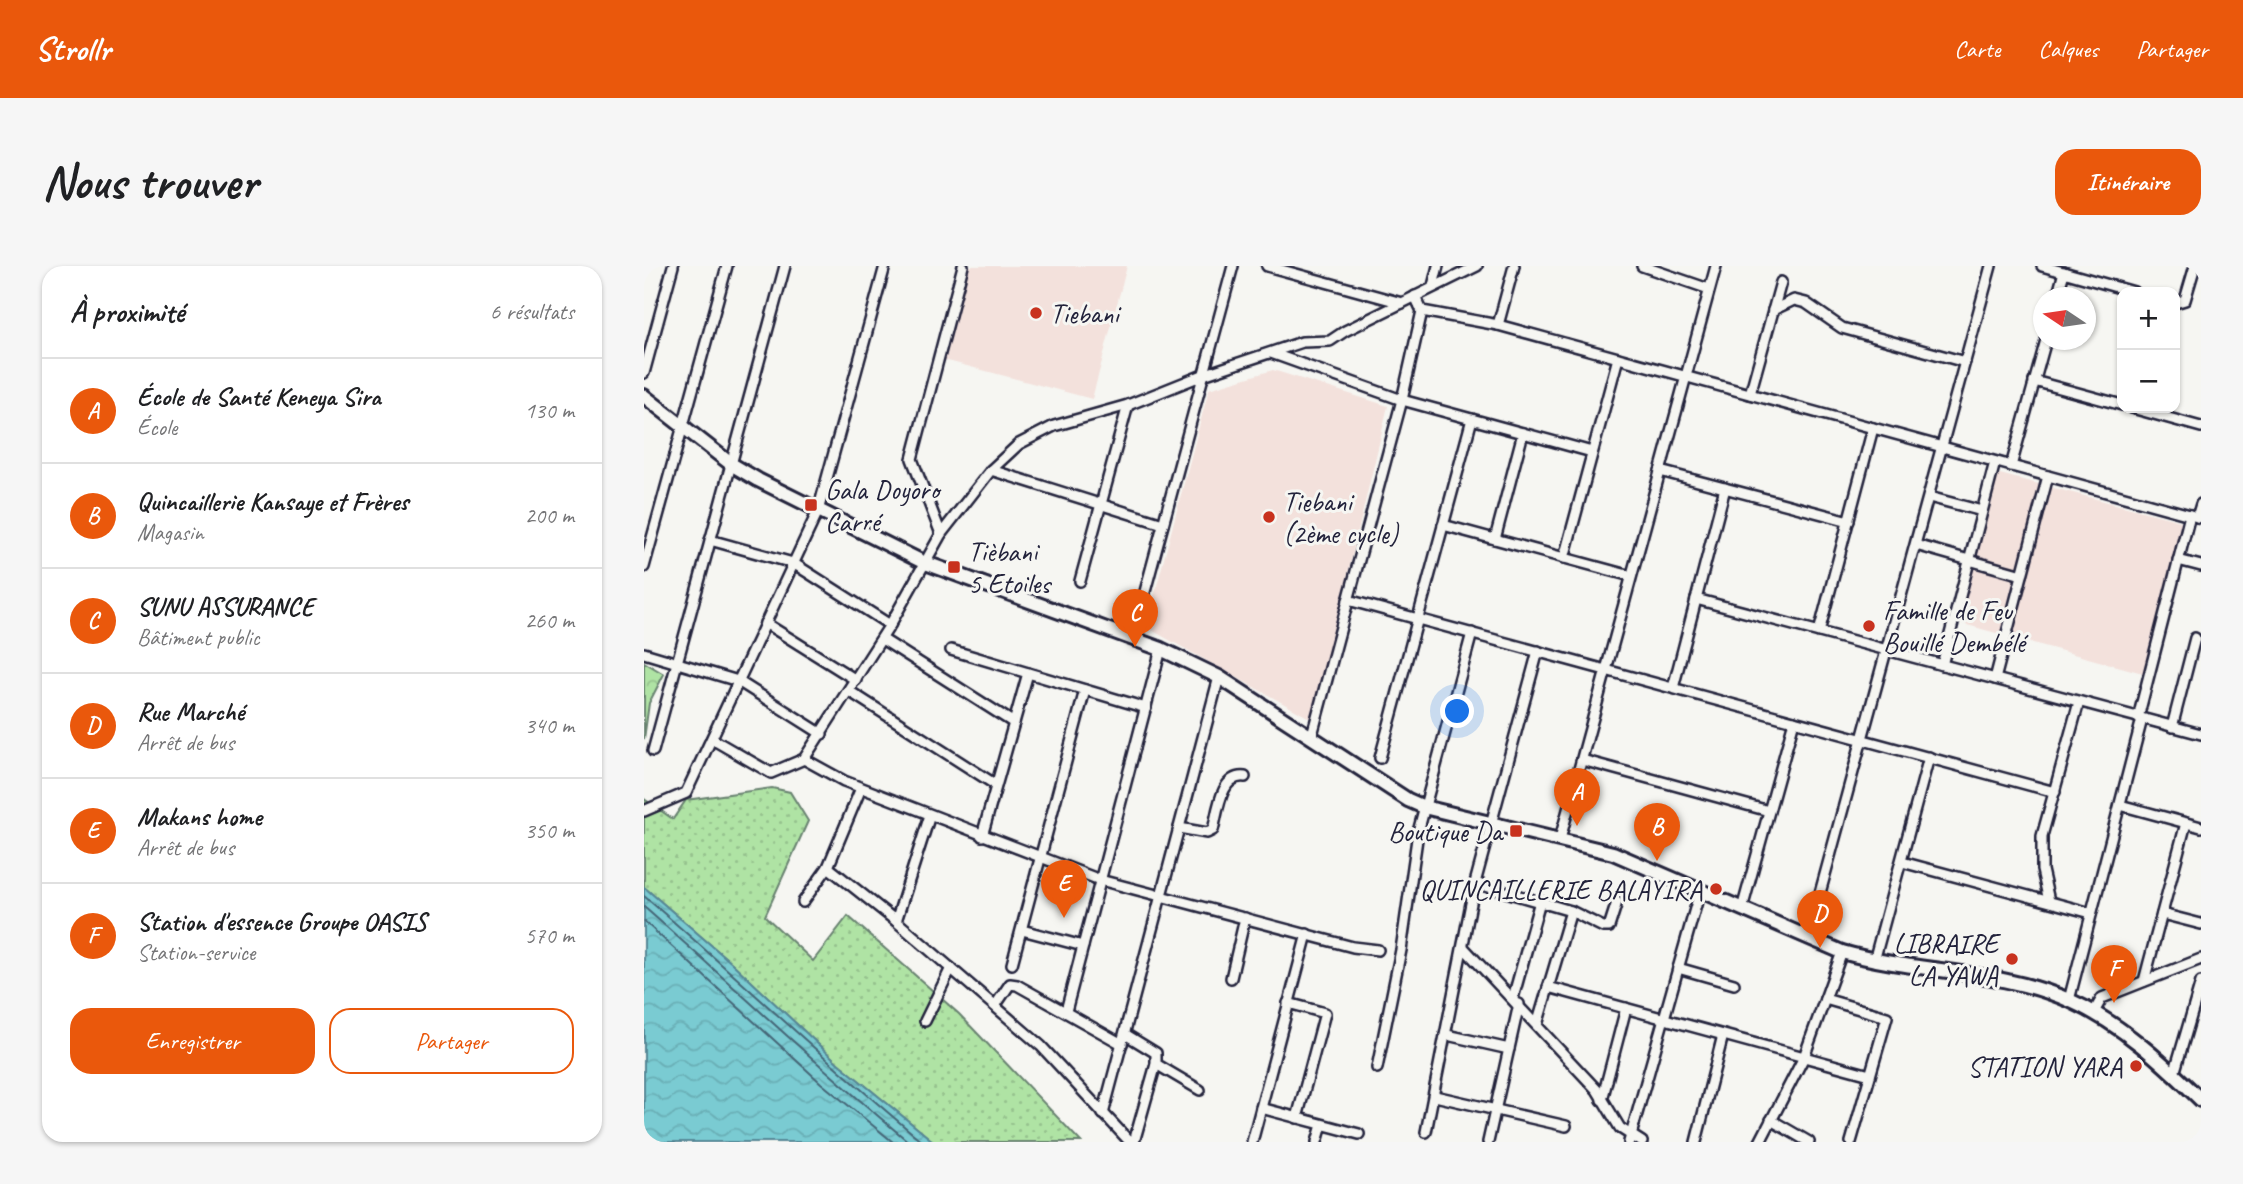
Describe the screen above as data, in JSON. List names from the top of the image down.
{
  "places": {
    "other": [
      "Tiebani",
      "Tiebani (2ème cycle)",
      "Famille de Feu Bouillé Dembélé",
      "QUINCAILLERIE BALAYIRA",
      "LIBRAIRE LA YAWA",
      "STATION YARA"
    ],
    "transit": ["Gala Doyoro Carré", "Tièbani 5 Etoiles", "Boutique Da"]
  },
  "north": "left",
  "page": {
    "header": "Strollr",
    "nav": ["Carte", "Calques", "Partager"],
    "buttons": [
      "Itinéraire",
      ["Enregistrer", "Partager"]
    ],
    "title": "Nous trouver",
    "heading": ["À proximité", "6 résultats"],
    "map_buttons": ["+", "−"],
    "list": [
      {
        "mark": "A",
        "name": "École de Santé Keneya Sira",
        "note": "École",
        "value": "130 m"
      },
      {
        "mark": "B",
        "name": "Quincaillerie Kansaye et Frères",
        "note": "Magasin",
        "value": "200 m"
      },
      {
        "mark": "C",
        "name": "SUNU ASSURANCE",
        "note": "Bâtiment public",
        "value": "260 m"
      },
      {
        "mark": "D",
        "name": "Rue Marché",
        "note": "Arrêt de bus",
        "value": "340 m"
      },
      {
        "mark": "E",
        "name": "Makans home",
        "note": "Arrêt de bus",
        "value": "350 m"
      },
      {
        "mark": "F",
        "name": "Station d'essence Groupe OASIS",
        "note": "Station-service",
        "value": "570 m"
      }
    ],
    "pins": [
      "C",
      "A",
      "B",
      "E",
      "D",
      "F"
    ]
  }
}
